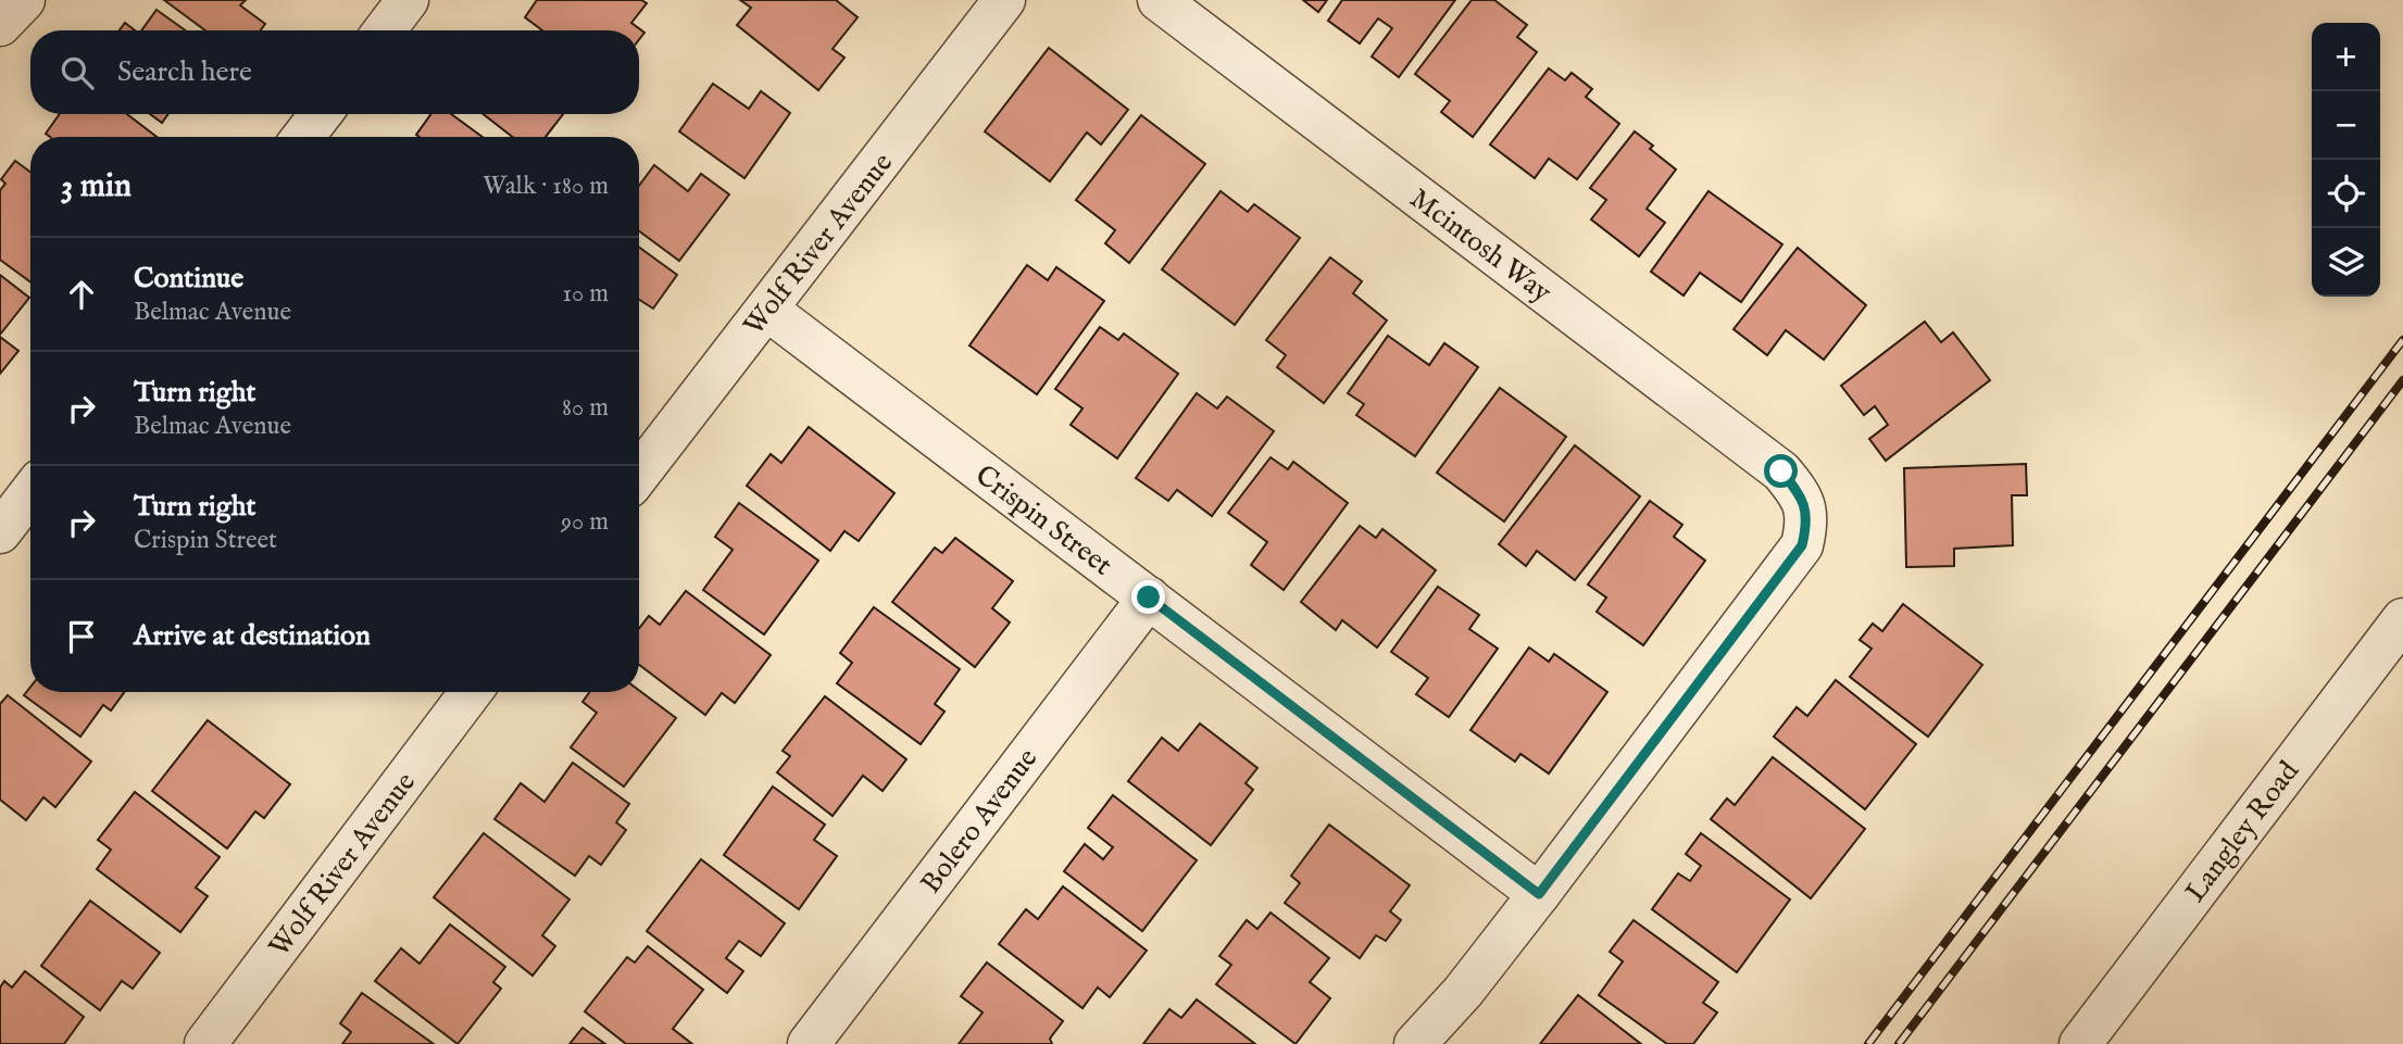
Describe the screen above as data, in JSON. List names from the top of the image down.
{
  "streets": {
    "street": [
      "Wolf River Avenue",
      "Mcintosh Way",
      "Crispin Street",
      "Bolero Avenue",
      "Langley Road"
    ]
  },
  "crossings": [
    ["Wolf River Avenue", "Crispin Street"],
    ["Mcintosh Way", "Crispin Street"],
    ["Crispin Street", "Bolero Avenue"]
  ],
  "page": {
    "map_buttons": ["+", "−"],
    "search": "Search here",
    "heading": ["3 min", "Walk · 180 m"],
    "list": [
      ["Continue", "Belmac Avenue", "10 m"],
      ["Turn right", "Belmac Avenue", "80 m"],
      ["Turn right", "Crispin Street", "90 m"],
      "Arrive at destination"
    ]
  }
}
